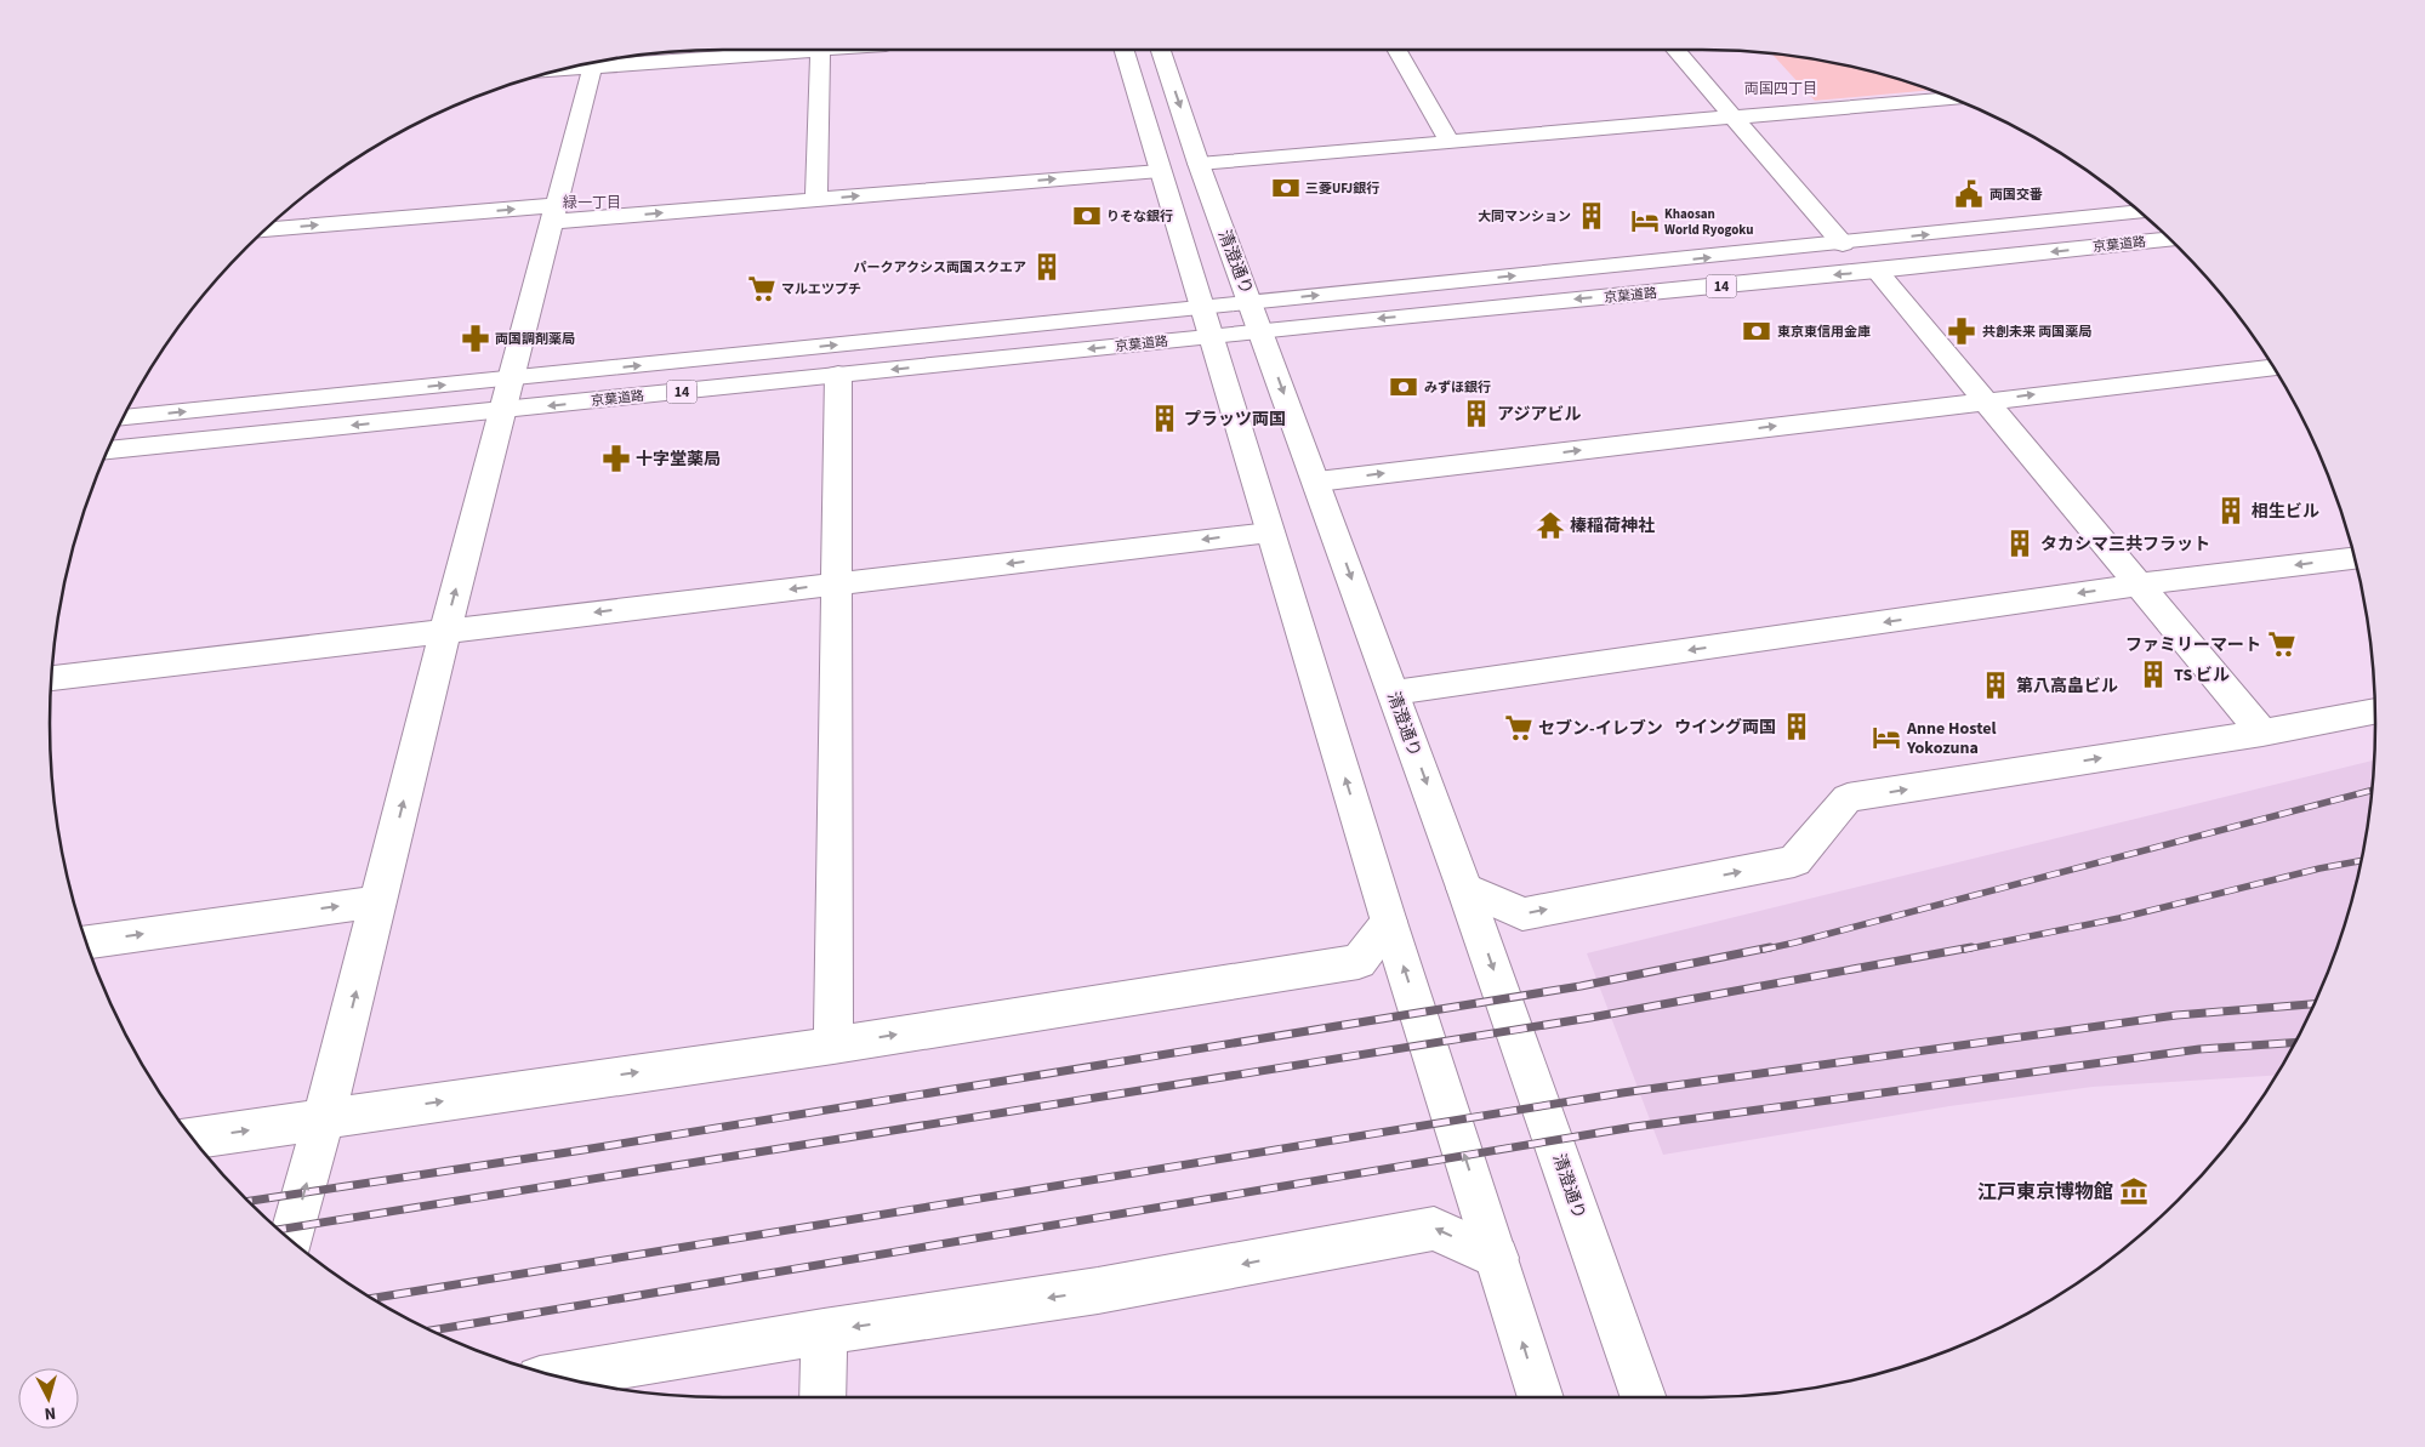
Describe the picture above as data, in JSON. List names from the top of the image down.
{
  "streets": {
    "main road": ["京葉道路", "清澄通り", "14"]
  },
  "crossings": [
    ["京葉道路", "清澄通り"]
  ],
  "districts": ["両国四丁目", "緑一丁目"],
  "places": {
    "bank": [
      "三菱UFJ銀行",
      "りそな銀行",
      "東京東信用金庫",
      "みずほ銀行"
    ],
    "public building": ["両国交番"],
    "building": [
      "大同マンション",
      "パークアクシス両国スクエア",
      "アジアビル",
      "プラッツ両国",
      "相生ビル",
      "タカシマ三共フラット",
      "TS ビル",
      "第八高畠ビル",
      "ウイング両国"
    ],
    "hotel": ["Khaosan World Ryogoku", "Anne Hostel Yokozuna"],
    "supermarket": ["マルエツプチ", "ファミリーマート", "セブン-イレブン"],
    "pharmacy": ["共創未来 両国薬局", "両国調剤薬局", "十字堂薬局"],
    "temple": ["榛稲荷神社"],
    "museum": ["江戸東京博物館"]
  },
  "north": "bottom"
}
